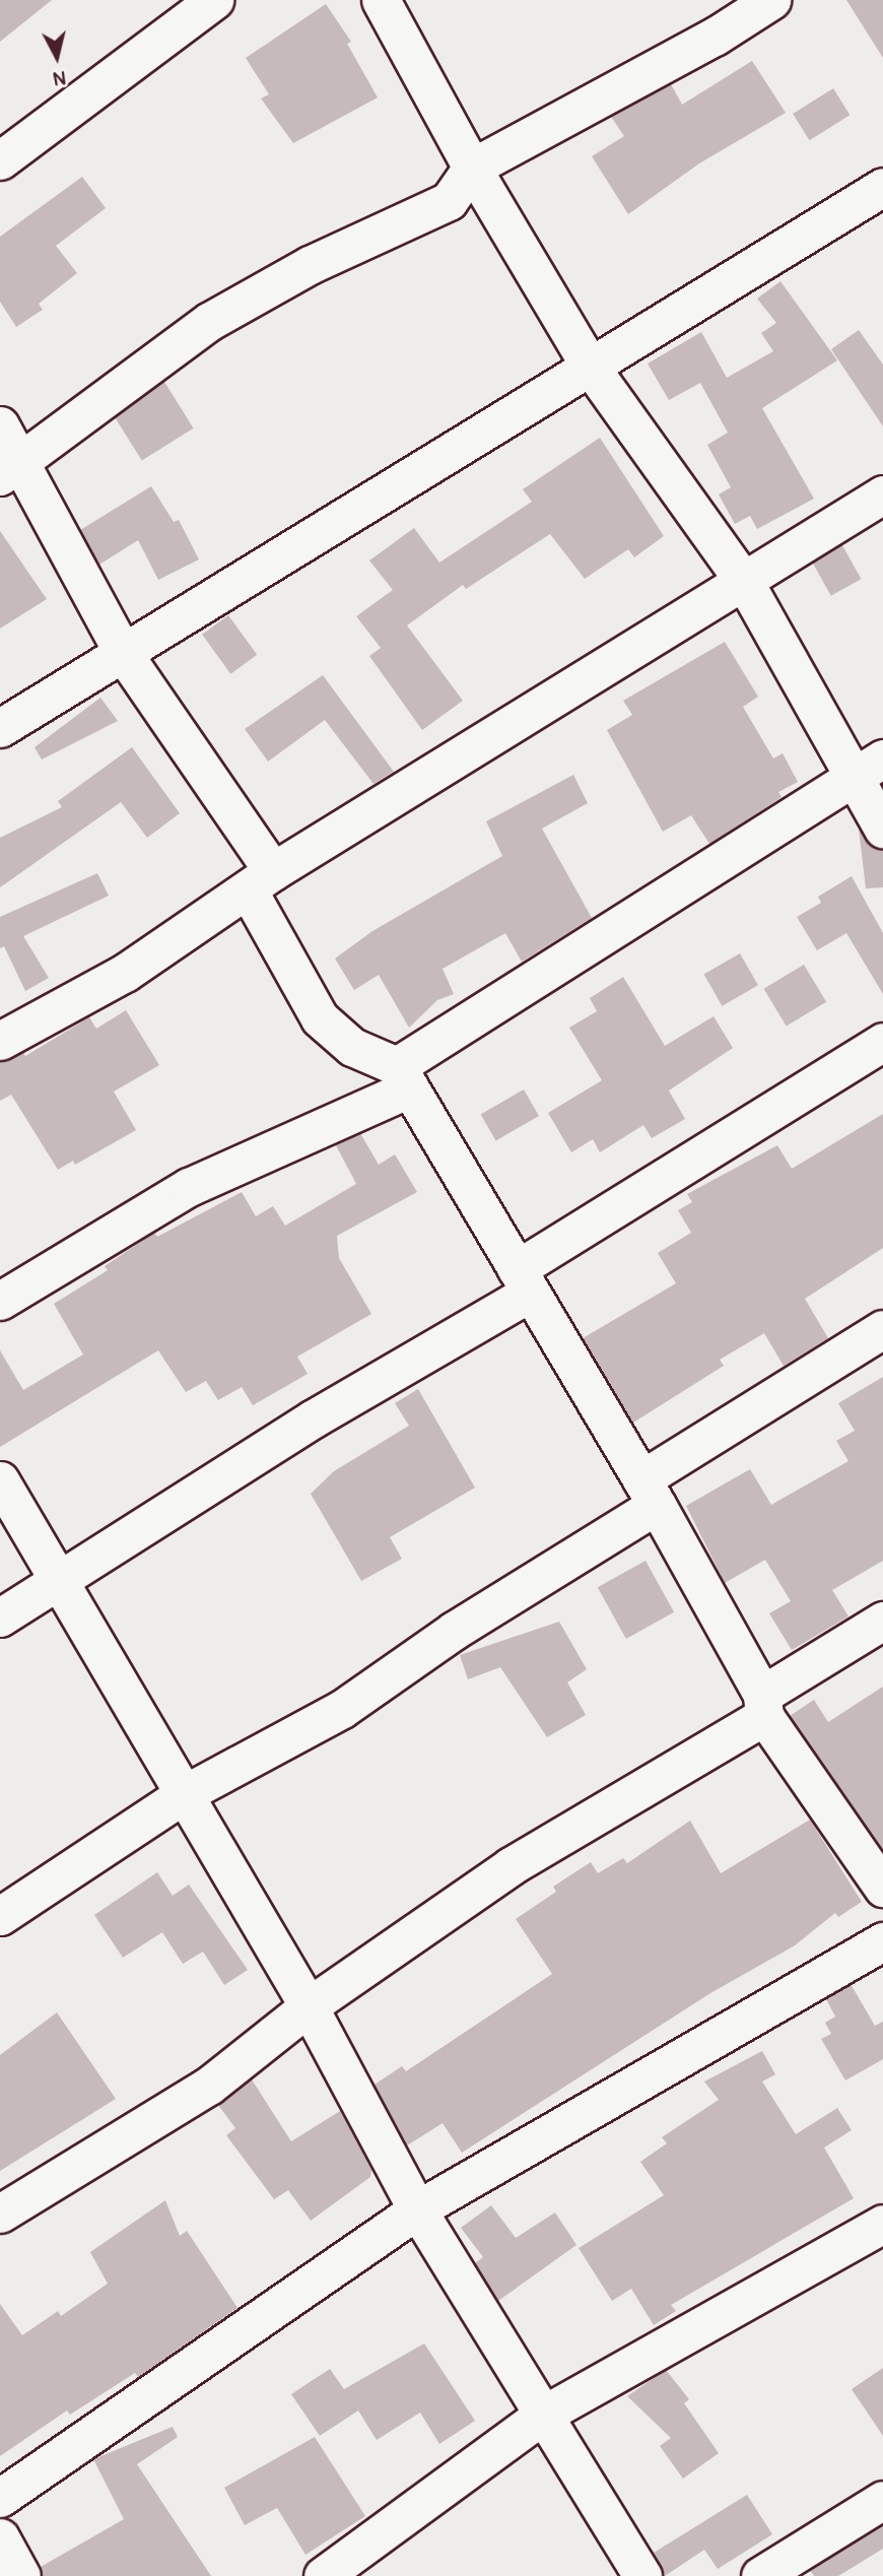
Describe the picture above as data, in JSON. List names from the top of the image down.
{
  "north": "bottom"
}
